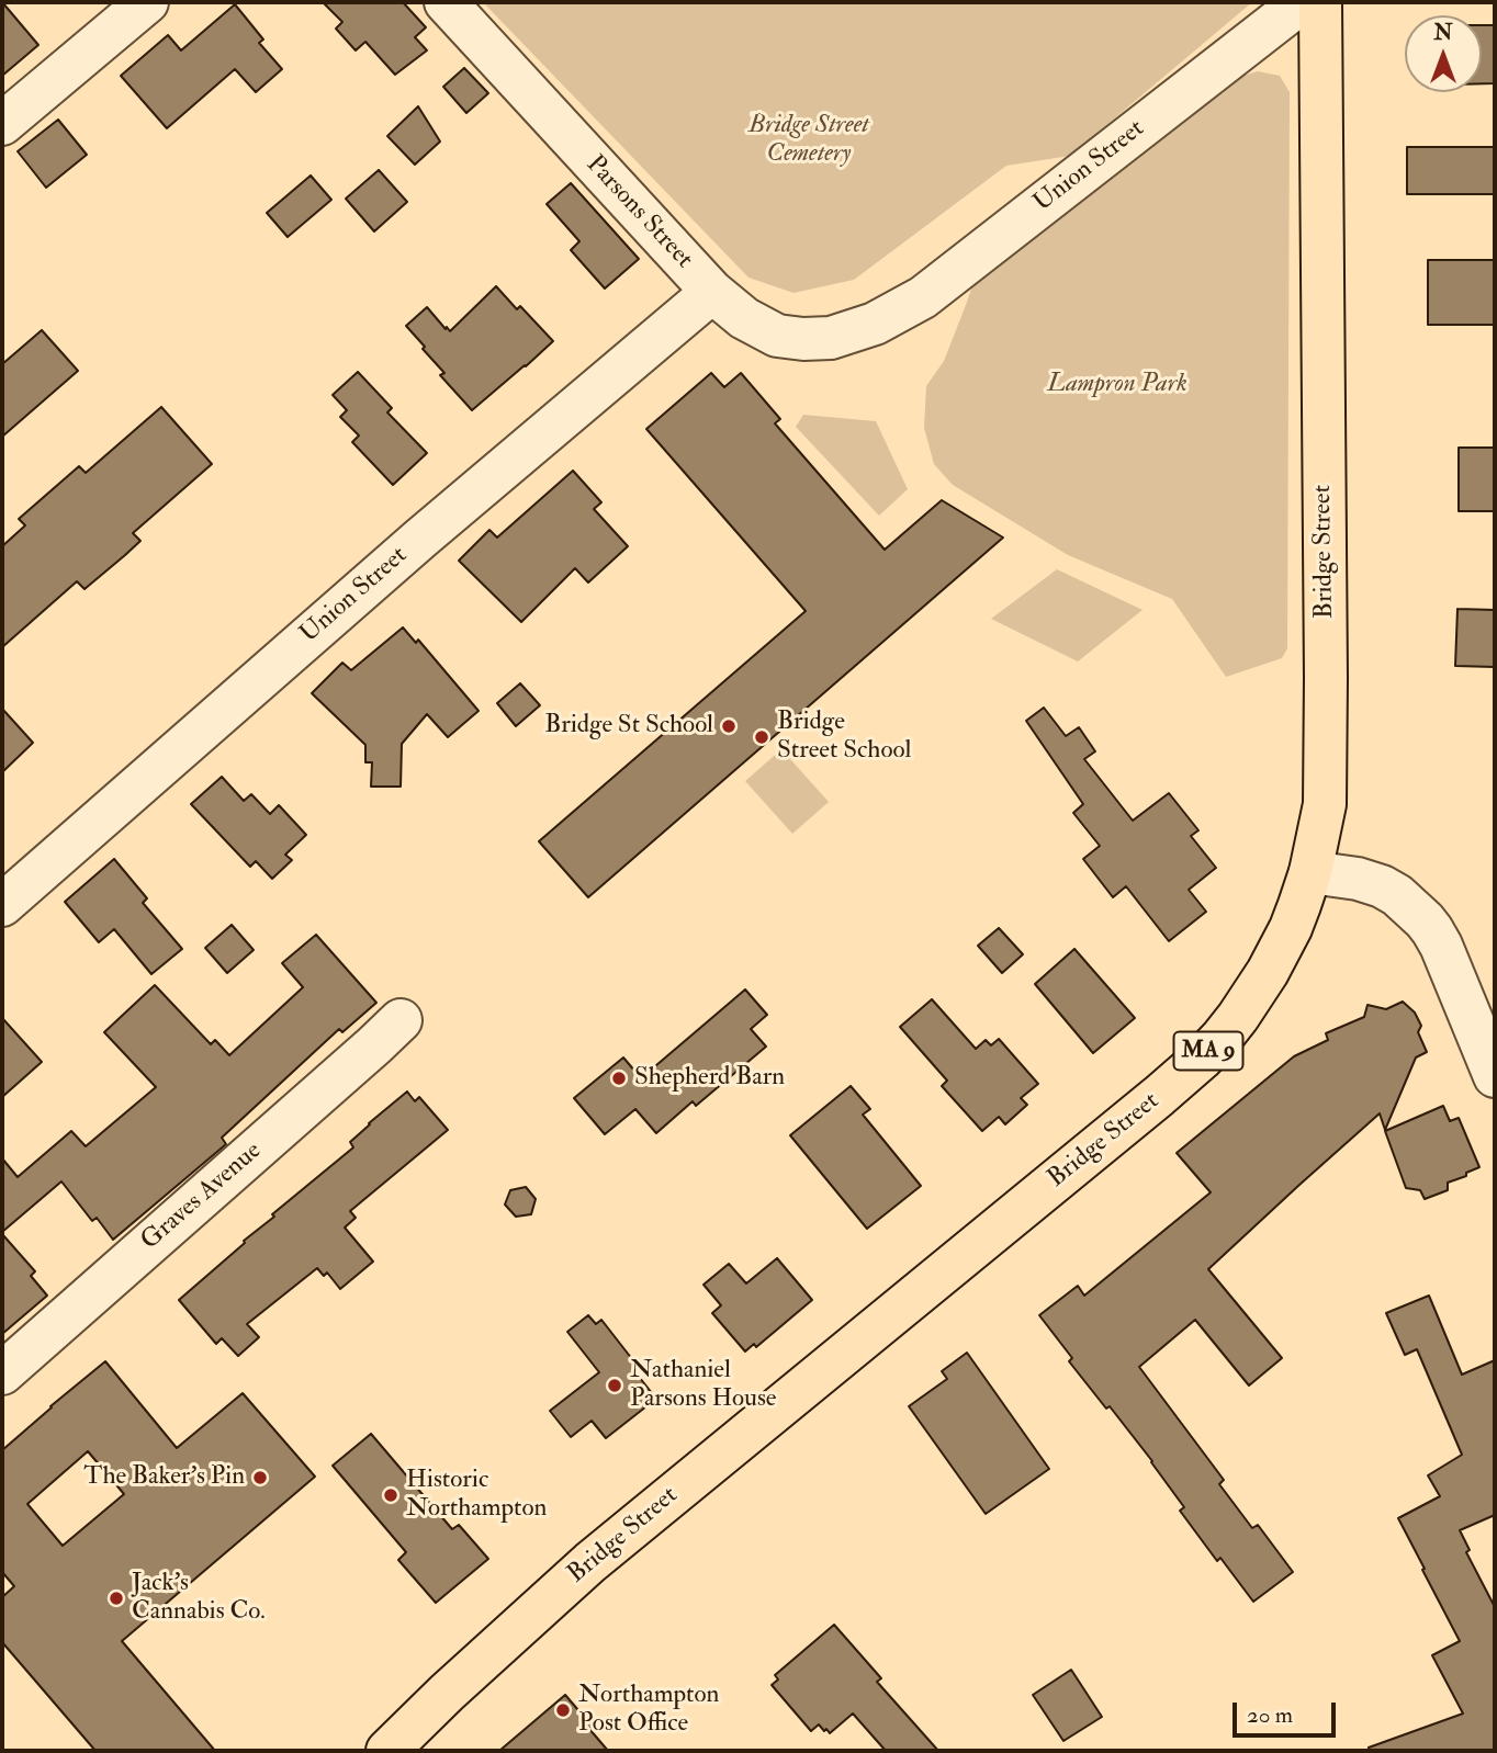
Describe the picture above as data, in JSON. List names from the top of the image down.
{
  "streets": {
    "highway": ["Bridge Street", "MA 9"],
    "street": ["Union Street", "Parsons Street", "Graves Avenue"]
  },
  "crossings": [
    ["Union Street", "Parsons Street"]
  ],
  "parks": ["Bridge Street Cemetery", "Lampron Park"],
  "places": [
    "Bridge St School",
    "Bridge Street School",
    "Shepherd Barn",
    "Nathaniel Parsons House",
    "The Baker's Pin",
    "Historic Northampton",
    "Jack's Cannabis Co.",
    "Northampton Post Office"
  ],
  "scale_bar": "20 m",
  "north": "top"
}
